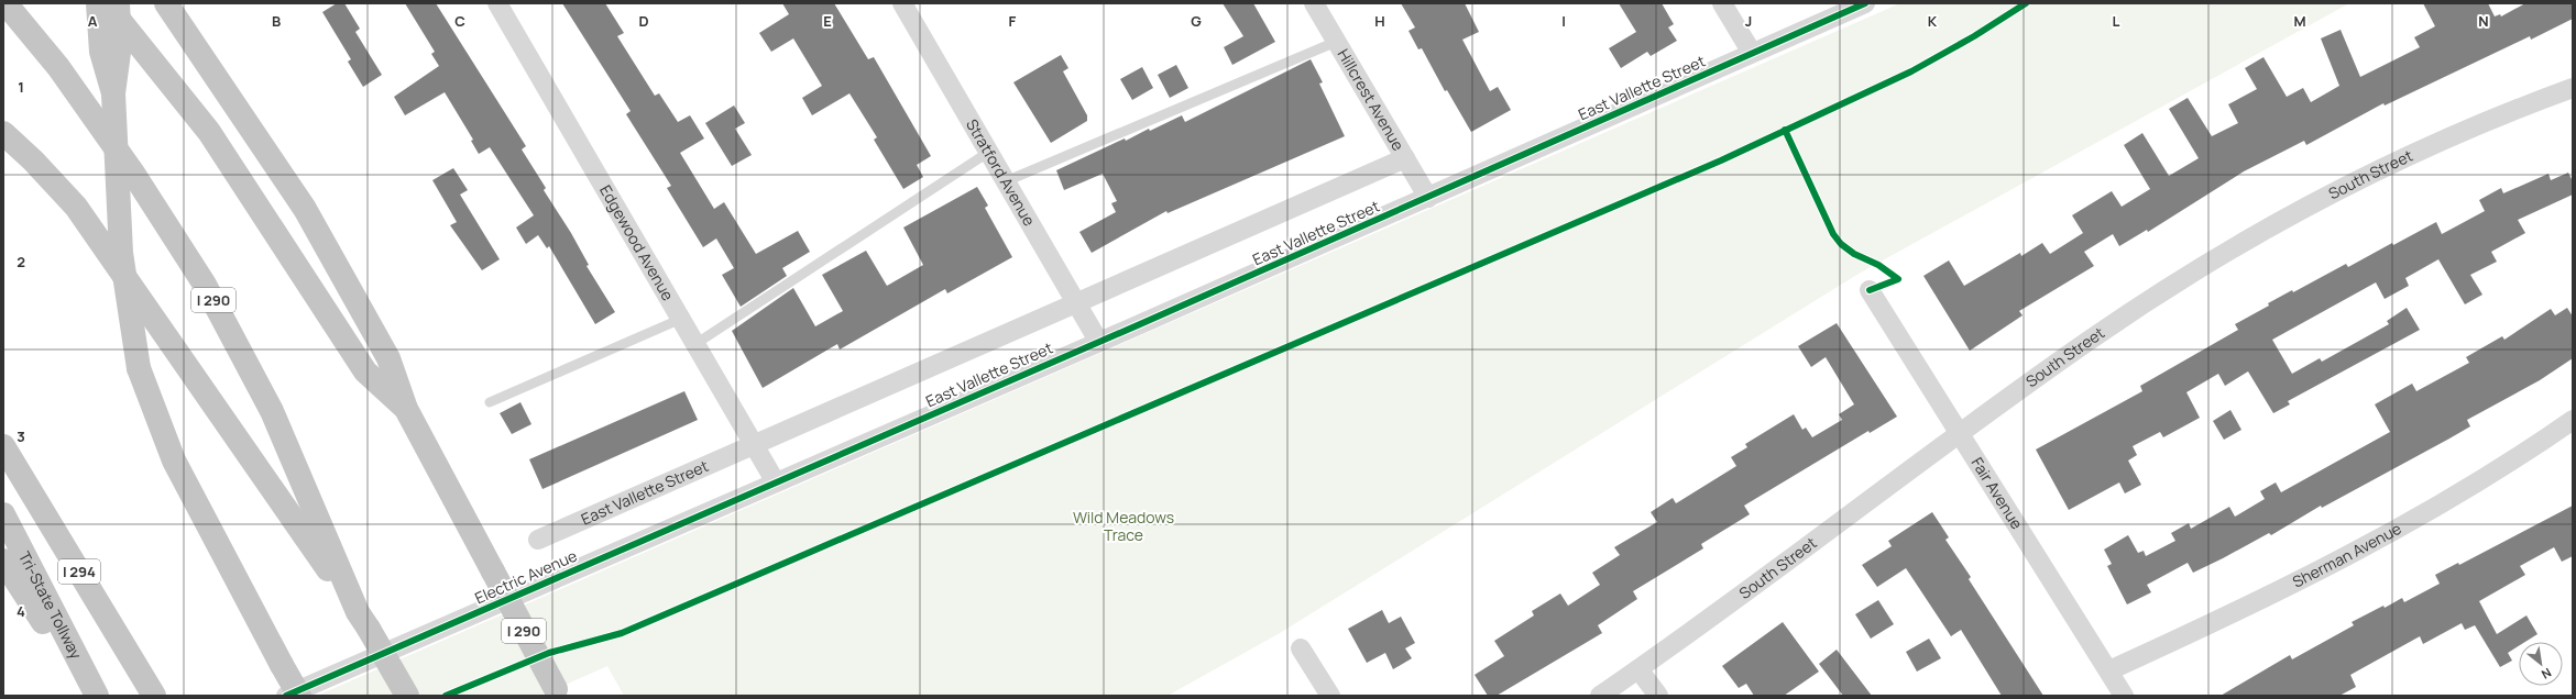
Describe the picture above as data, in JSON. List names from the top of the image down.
{
  "streets": {
    "highway": ["I 290", "I 294", "Tri-State Tollway"],
    "street": [
      "East Vallette Street",
      "Hillcrest Avenue",
      "Stratford Avenue",
      "South Street",
      "Edgewood Avenue",
      "Fair Avenue",
      "Sherman Avenue",
      "Electric Avenue"
    ]
  },
  "crossings": [
    ["East Vallette Street", "Hillcrest Avenue"],
    ["East Vallette Street", "Stratford Avenue"],
    ["East Vallette Street", "Edgewood Avenue"],
    ["East Vallette Street", "Electric Avenue"],
    ["South Street", "Fair Avenue"],
    ["Edgewood Avenue", "Electric Avenue"],
    ["Fair Avenue", "Sherman Avenue"]
  ],
  "parks": ["Wild Meadows Trace"],
  "north": "bottom right",
  "grid": {
    "columns": [
      "A",
      "B",
      "C",
      "D",
      "E",
      "F",
      "G",
      "H",
      "I",
      "J",
      "K",
      "L",
      "M",
      "N"
    ],
    "rows": [
      "1",
      "2",
      "3",
      "4"
    ]
  }
}
